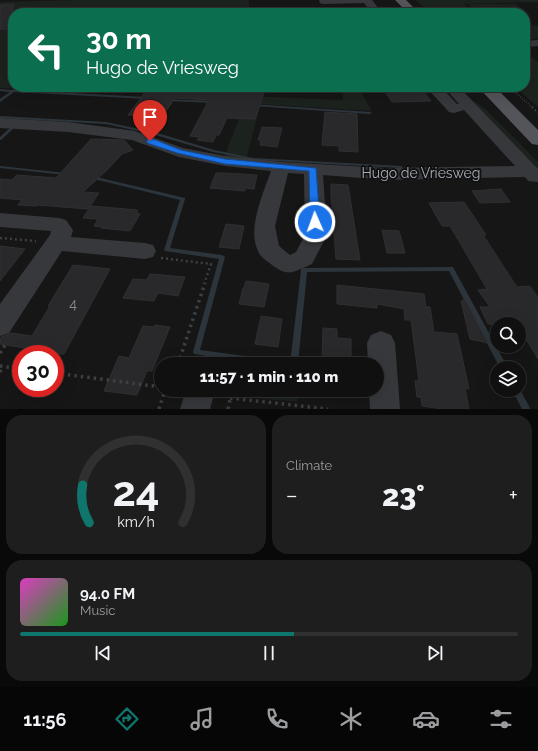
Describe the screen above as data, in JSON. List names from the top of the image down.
{
  "streets": {
    "street": ["Hugo de Vriesweg"]
  },
  "house_numbers": ["4"],
  "page": {
    "turn": ["30 m", "Hugo de Vriesweg"],
    "limit": "30",
    "trip": "11:57 · 1 min · 110 m",
    "tile": "Climate",
    "heat": ["−", "23°", "+"],
    "song": ["94.0 FM", "Music"],
    "tabs": "11:56",
    "gauge": ["24", "km/h"]
  }
}
